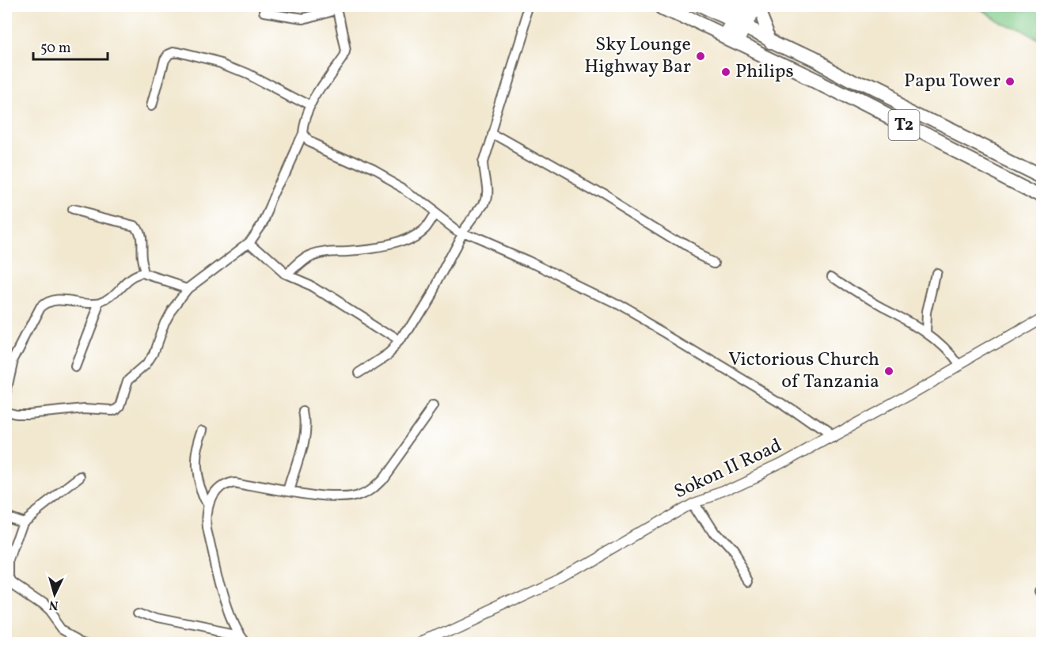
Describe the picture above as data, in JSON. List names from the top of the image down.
{
  "streets": {
    "highway": ["T2"],
    "street": ["Sokon II Road"]
  },
  "places": [
    "Sky Lounge Highway Bar",
    "Philips",
    "Papu Tower",
    "Victorious Church of Tanzania"
  ],
  "scale_bar": "50 m",
  "north": "bottom"
}
